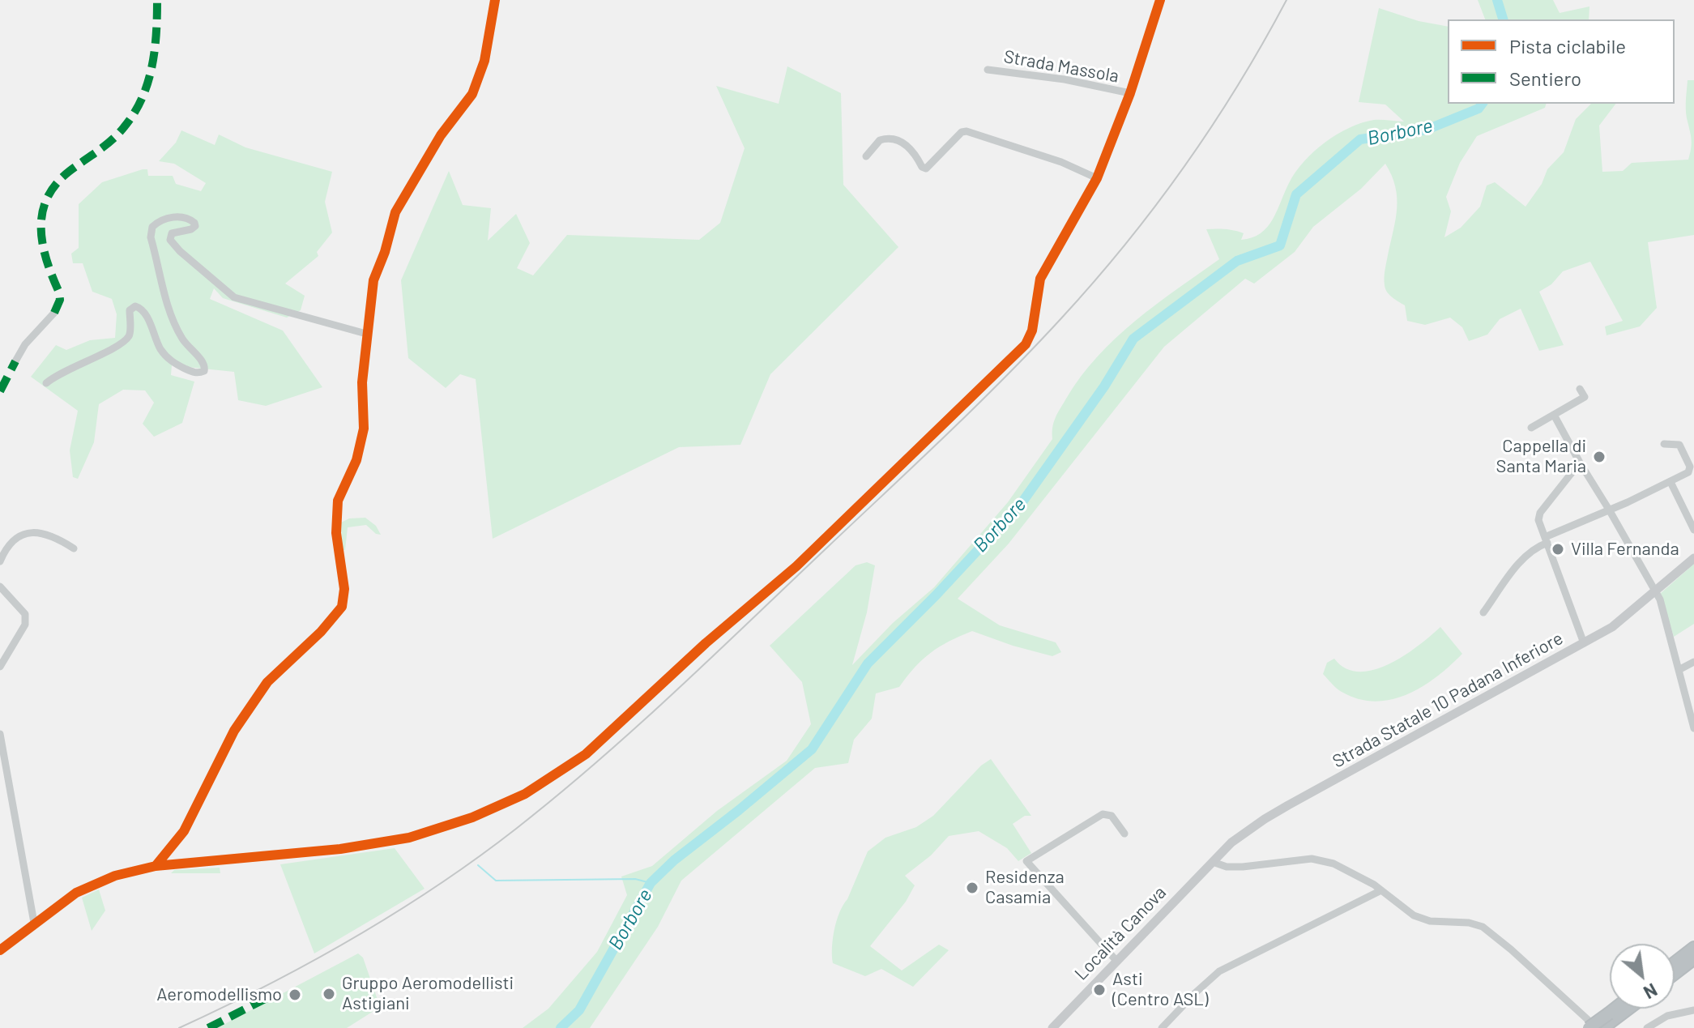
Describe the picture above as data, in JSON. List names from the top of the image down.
{
  "streets": {
    "main road": ["Strada Statale 10 Padana Inferiore", "Località Canova"],
    "street": ["Strada Massola"]
  },
  "crossings": [
    ["Strada Statale 10 Padana Inferiore", "Località Canova"]
  ],
  "water": ["Borbore"],
  "places": [
    "Cappella di Santa Maria",
    "Villa Fernanda",
    "Residenza Casamia",
    "Asti (Centro ASL)",
    "Gruppo Aeromodellisti Astigiani",
    "Aeromodellismo"
  ],
  "legend": ["Pista ciclabile", "Sentiero"],
  "north": "bottom right"
}
